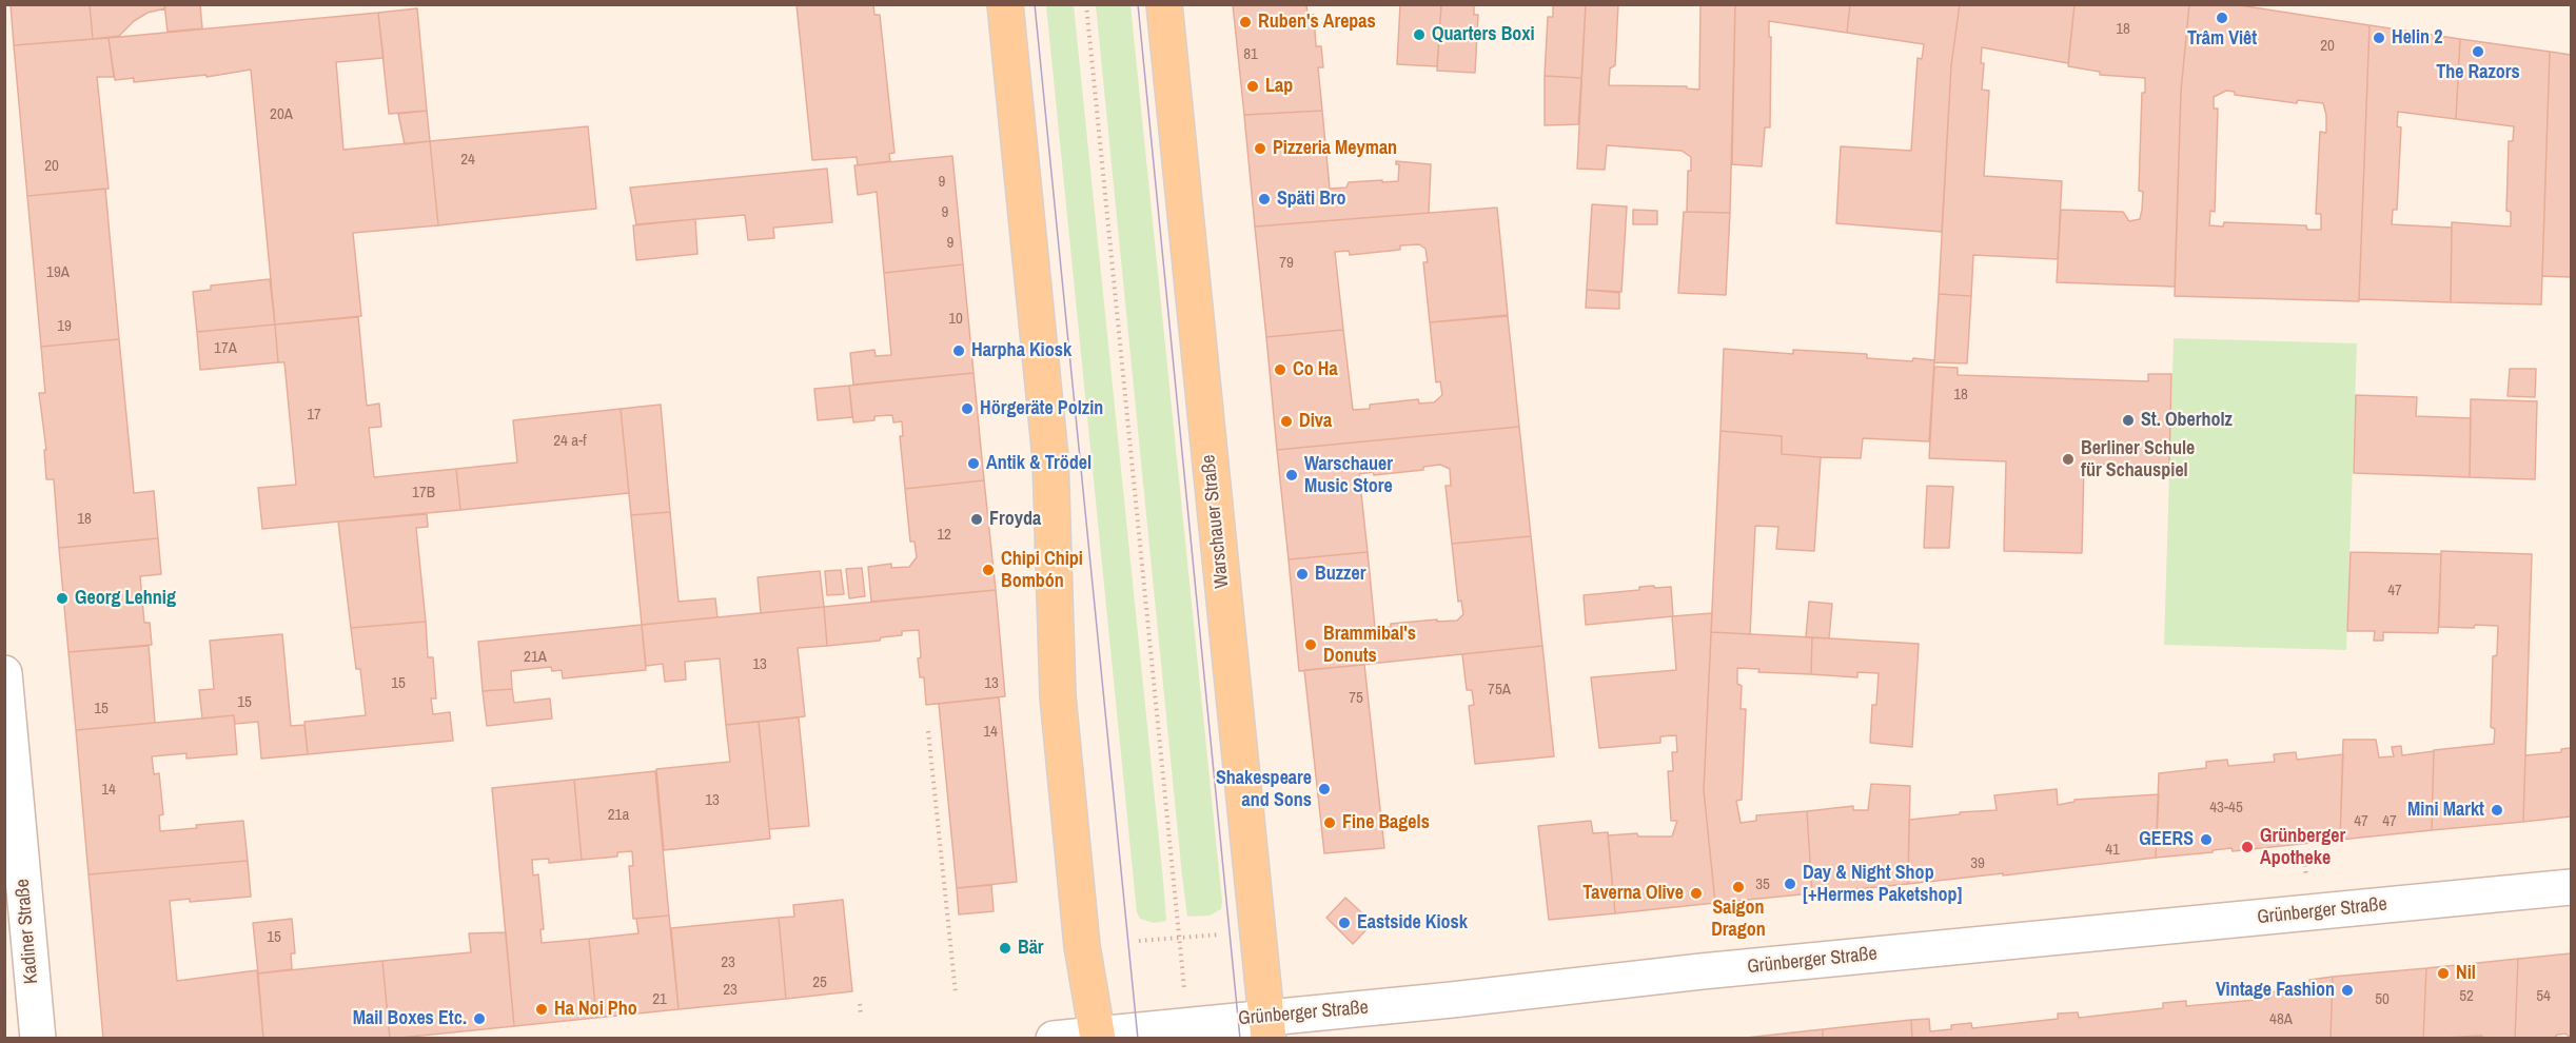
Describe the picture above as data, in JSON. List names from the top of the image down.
{
  "streets": {
    "main road": ["Warschauer Straße"],
    "street": ["Grünberger Straße", "Kadiner Straße"]
  },
  "crossings": [
    ["Warschauer Straße", "Grünberger Straße"]
  ],
  "places": [
    "Trâm Viêt",
    "Ruben's Arepas",
    "Quarters Boxi",
    "Helin 2",
    "The Razors",
    "Lap",
    "Pizzeria Meyman",
    "Späti Bro",
    "Harpha Kiosk",
    "Co Ha",
    "Hörgeräte Polzin",
    "St. Oberholz",
    "Diva",
    "Berliner Schule für Schauspiel",
    "Antik & Trödel",
    "Warschauer Music Store",
    "Froyda",
    "Chipi Chipi Bombón",
    "Buzzer",
    "Georg Lehnig",
    "Brammibal's Donuts",
    "Shakespeare and Sons",
    "Mini Markt",
    "Fine Bagels",
    "GEERS",
    "Grünberger Apotheke",
    "Day & Night Shop [+Hermes Paketshop]",
    "Saigon Dragon",
    "Taverna Olive",
    "Eastside Kiosk",
    "Bär",
    "Nil",
    "Vintage Fashion",
    "Ha Noi Pho",
    "Mail Boxes Etc."
  ],
  "house_numbers": [
    "18",
    "20",
    "81",
    "20A",
    "24",
    "20",
    "9",
    "9",
    "9",
    "79",
    "19A",
    "10",
    "19",
    "17A",
    "18",
    "17",
    "24 a-f",
    "17B",
    "18",
    "12",
    "47",
    "21A",
    "13",
    "15",
    "13",
    "75A",
    "75",
    "15",
    "15",
    "14",
    "14",
    "13",
    "43-45",
    "21a",
    "47",
    "47",
    "41",
    "39",
    "35",
    "15",
    "23",
    "25",
    "23",
    "52",
    "54",
    "21",
    "50",
    "48A"
  ]
}
